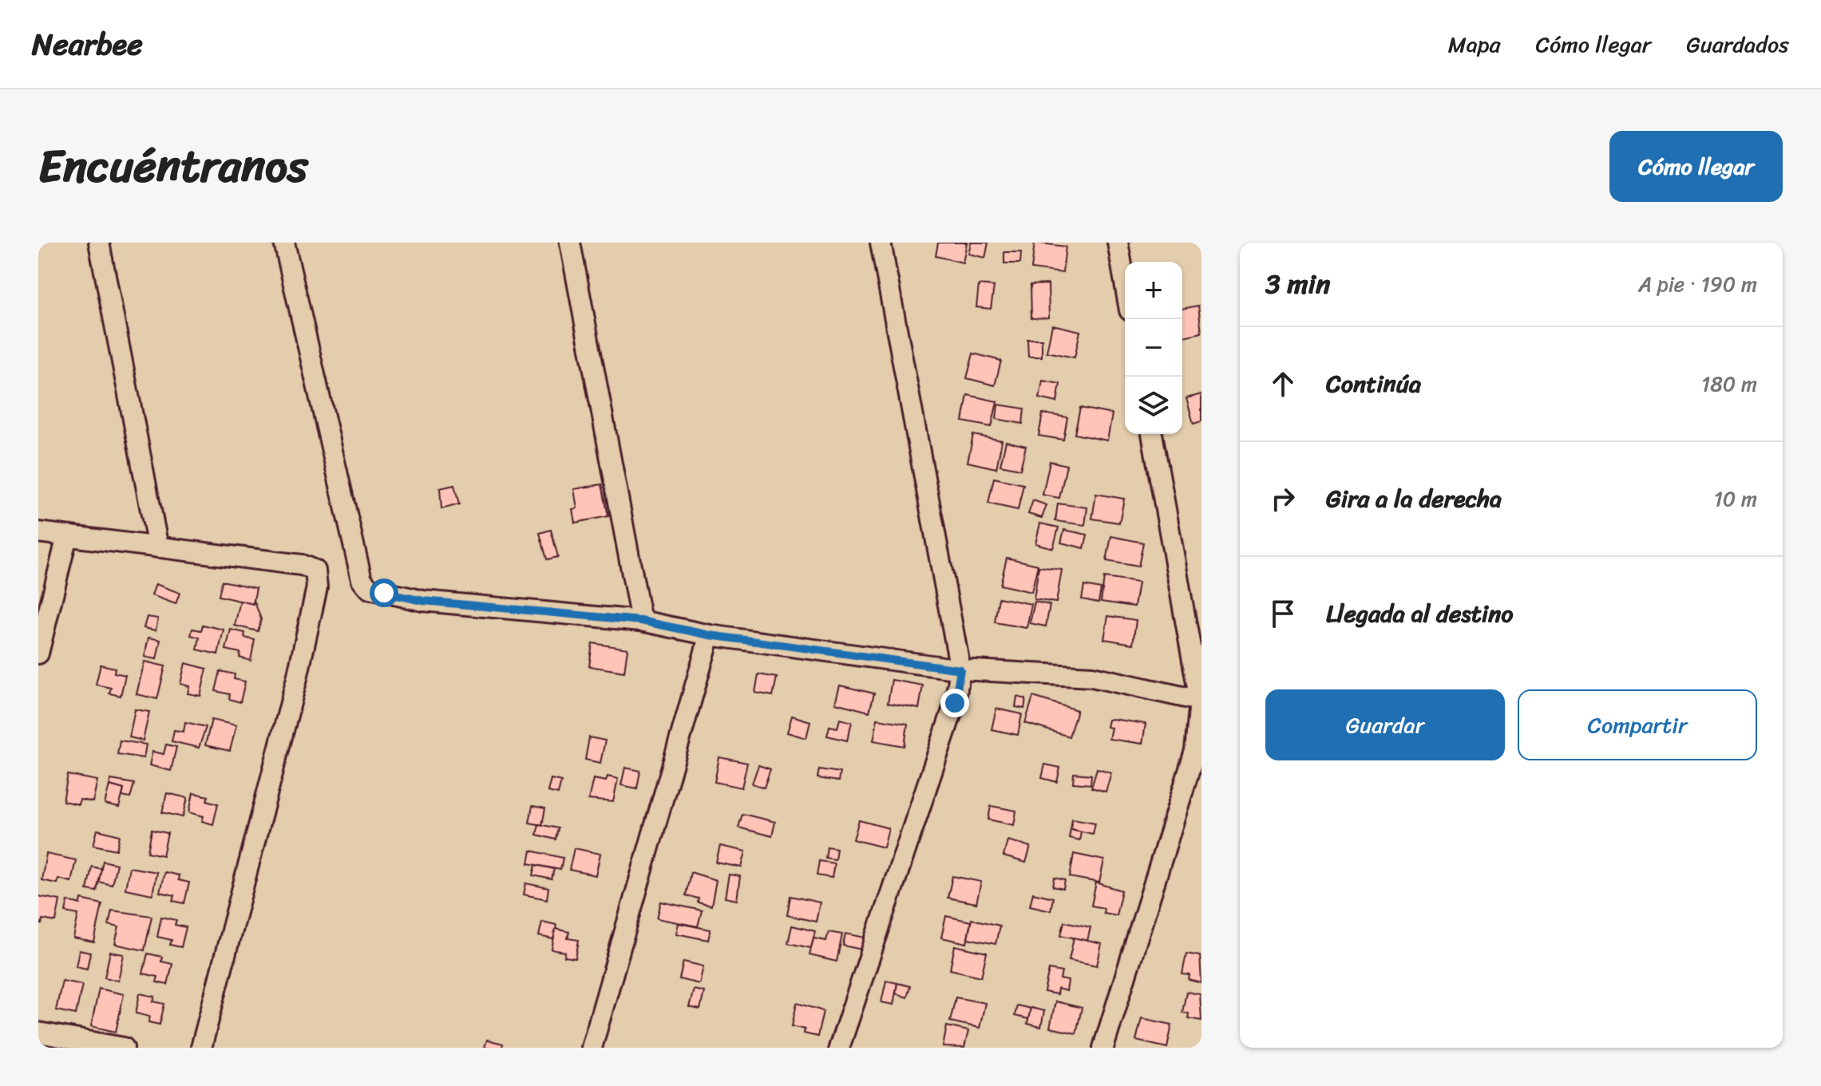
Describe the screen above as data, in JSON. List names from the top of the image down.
{
  "page": {
    "header": "Nearbee",
    "nav": ["Mapa", "Cómo llegar", "Guardados"],
    "title": "Encuéntranos",
    "buttons": [
      "Cómo llegar",
      ["Guardar", "Compartir"]
    ],
    "heading": ["3 min", "A pie · 190 m"],
    "map_buttons": ["+", "−"],
    "list": [
      ["Continúa", "180 m"],
      ["Gira a la derecha", "10 m"],
      "Llegada al destino"
    ]
  }
}
